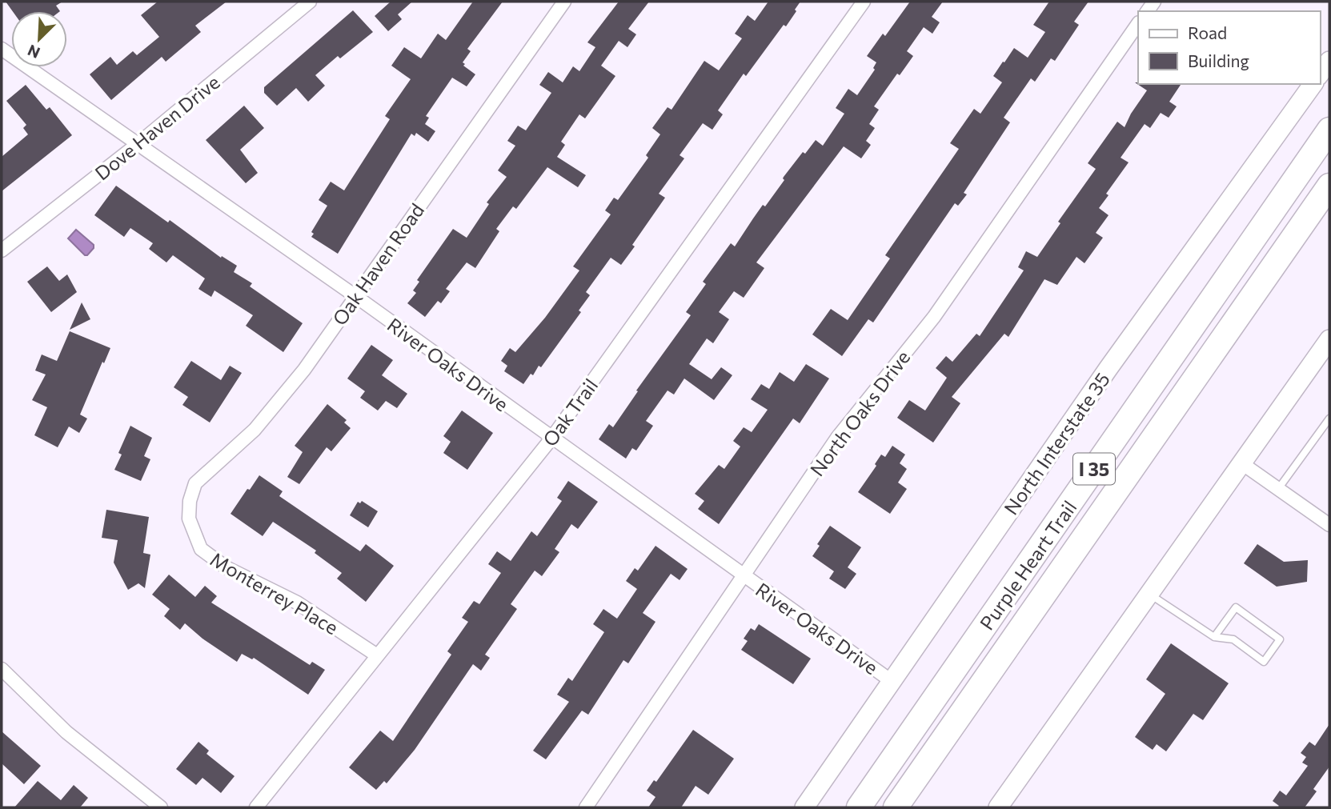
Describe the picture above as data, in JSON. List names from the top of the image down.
{
  "streets": {
    "highway": ["I 35", "Purple Heart Trail"],
    "main road": ["North Interstate 35"],
    "street": [
      "Dove Haven Drive",
      "Oak Haven Road",
      "River Oaks Drive",
      "Oak Trail",
      "North Oaks Drive",
      "Monterrey Place"
    ]
  },
  "crossings": [
    ["Dove Haven Drive", "River Oaks Drive"],
    ["Oak Haven Road", "River Oaks Drive"],
    ["Oak Haven Road", "Monterrey Place"],
    ["River Oaks Drive", "Oak Trail"],
    ["River Oaks Drive", "North Oaks Drive"],
    ["River Oaks Drive", "North Interstate 35"],
    ["Oak Trail", "Monterrey Place"]
  ],
  "legend": ["Road", "Building"],
  "north": "bottom left"
}
